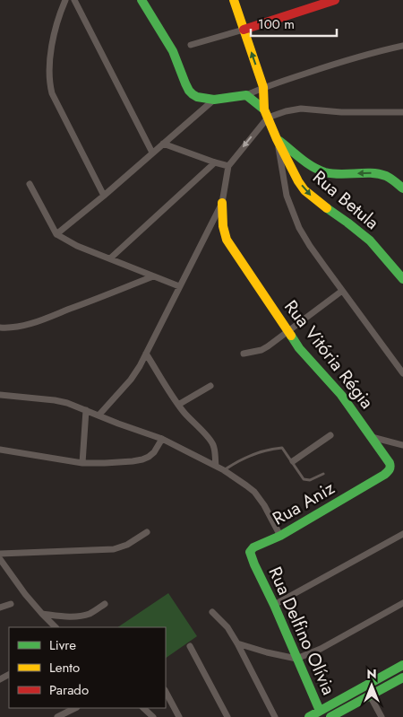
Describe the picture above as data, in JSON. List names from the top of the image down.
{
  "streets": {
    "street": [
      "Rua Betula",
      "Rua Vitória Régia",
      "Rua Aniz",
      "Rua Delfino Olívia"
    ]
  },
  "crossings": [
    ["Rua Vitória Régia", "Rua Aniz"],
    ["Rua Aniz", "Rua Delfino Olívia"]
  ],
  "legend": ["Livre", "Lento", "Parado"],
  "scale_bar": "100 m",
  "north": "top"
}
